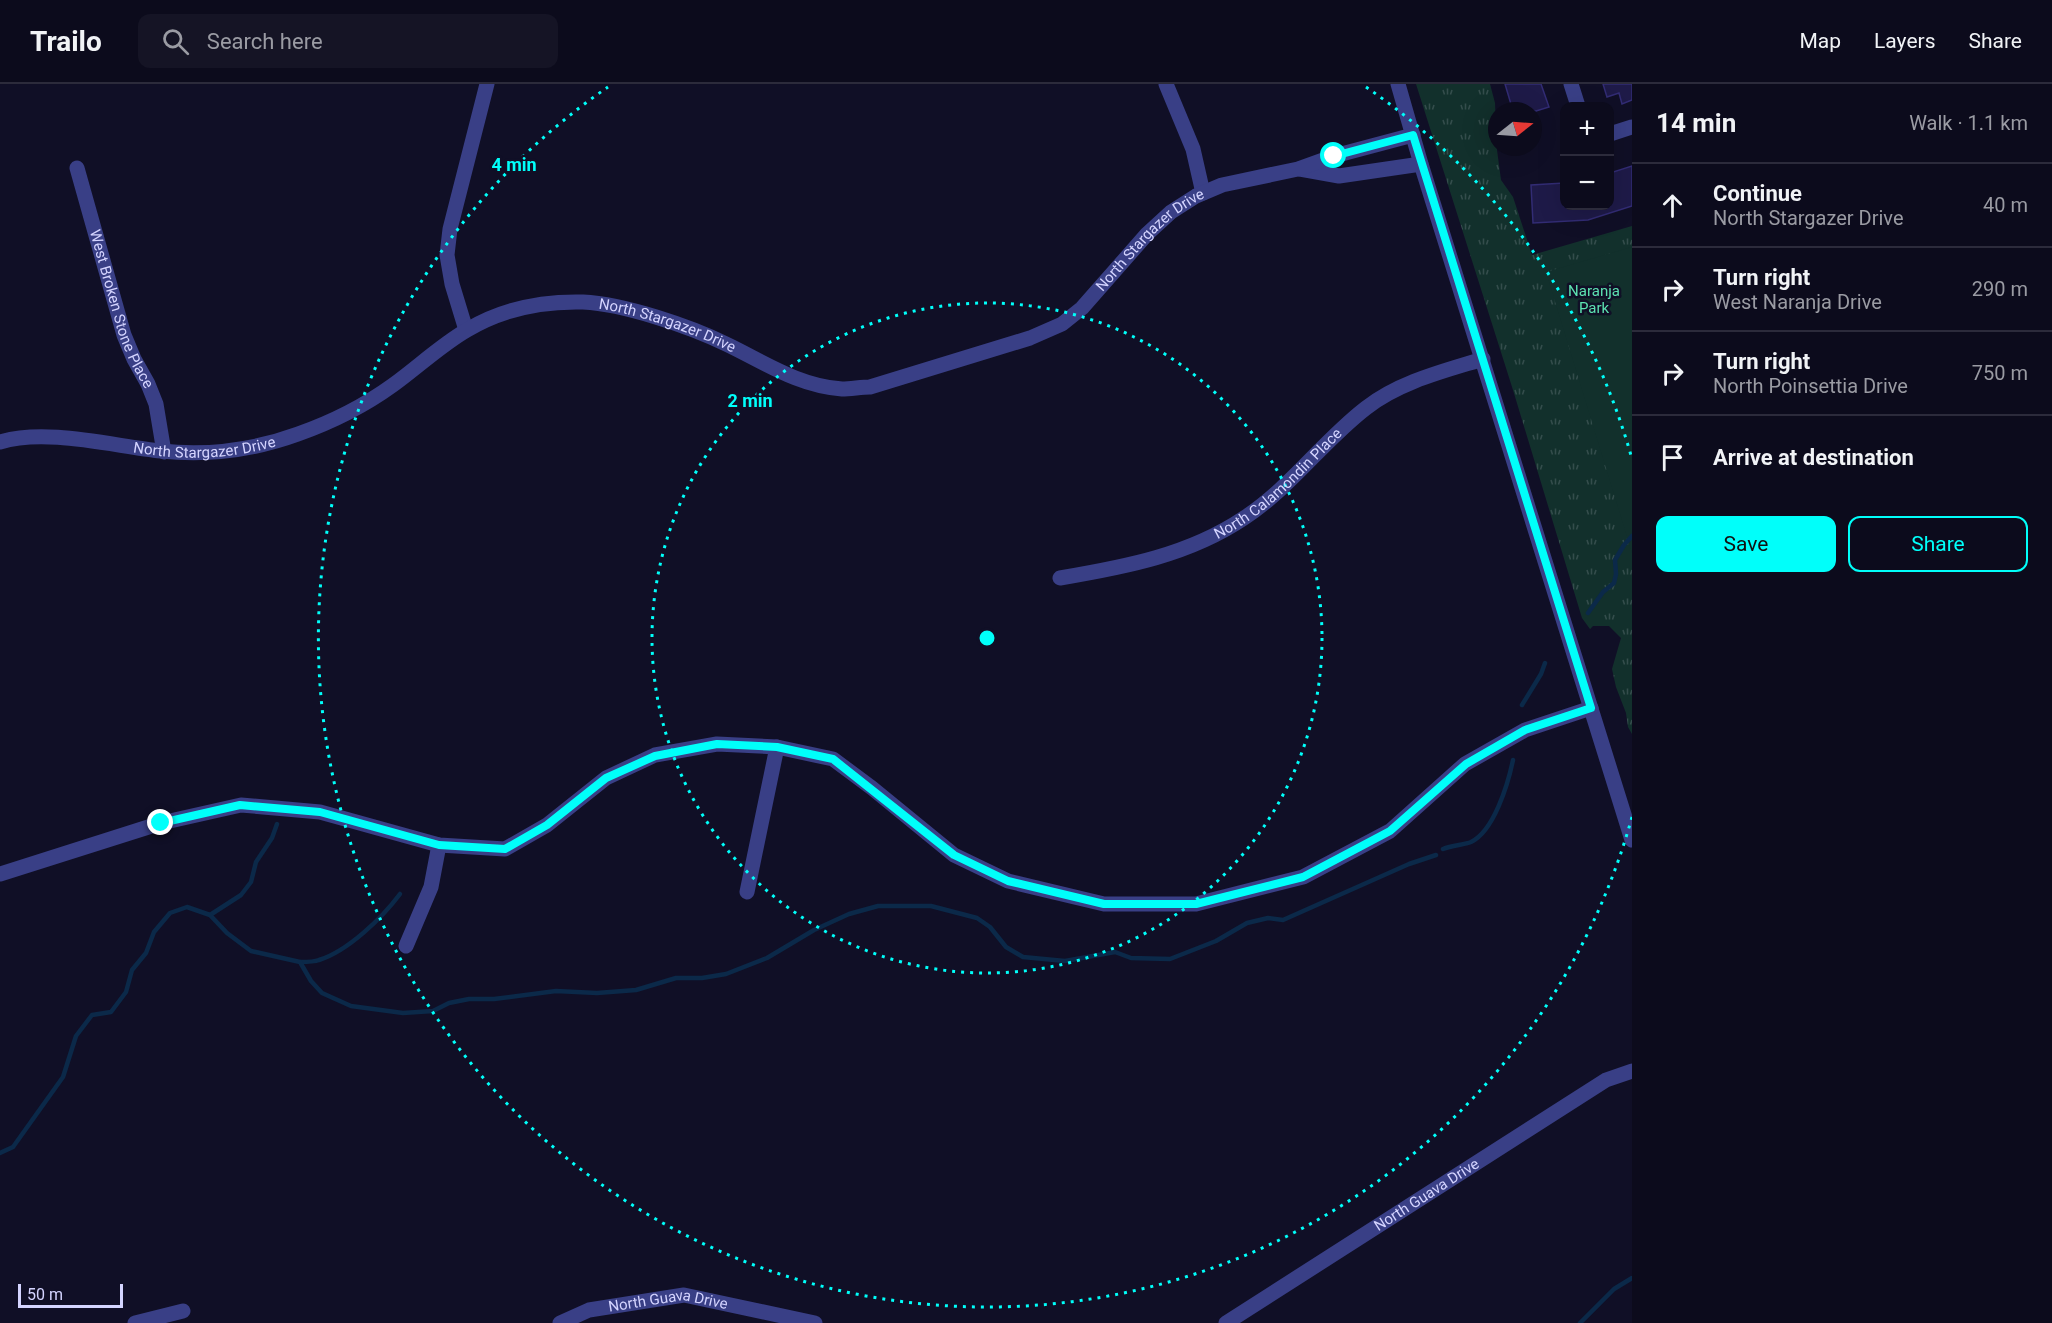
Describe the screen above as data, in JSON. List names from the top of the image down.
{
  "streets": {
    "street": [
      "North Stargazer Drive",
      "West Broken Stone Place",
      "North Calamondin Place",
      "North Guava Drive"
    ]
  },
  "crossings": [
    ["North Stargazer Drive", "West Broken Stone Place"]
  ],
  "parks": ["Naranja Park"],
  "scale_bar": "50 m",
  "north": "right",
  "page": {
    "header": "Trailo",
    "search": "Search here",
    "nav": ["Map", "Layers", "Share"],
    "heading": ["14 min", "Walk · 1.1 km"],
    "map_buttons": ["+", "−"],
    "list": [
      ["Continue", "North Stargazer Drive", "40 m"],
      ["Turn right", "West Naranja Drive", "290 m"],
      ["Turn right", "North Poinsettia Drive", "750 m"],
      "Arrive at destination"
    ],
    "buttons": ["Save", "Share"],
    "scale": "50 m"
  },
  "rings": ["4 min", "2 min"]
}
